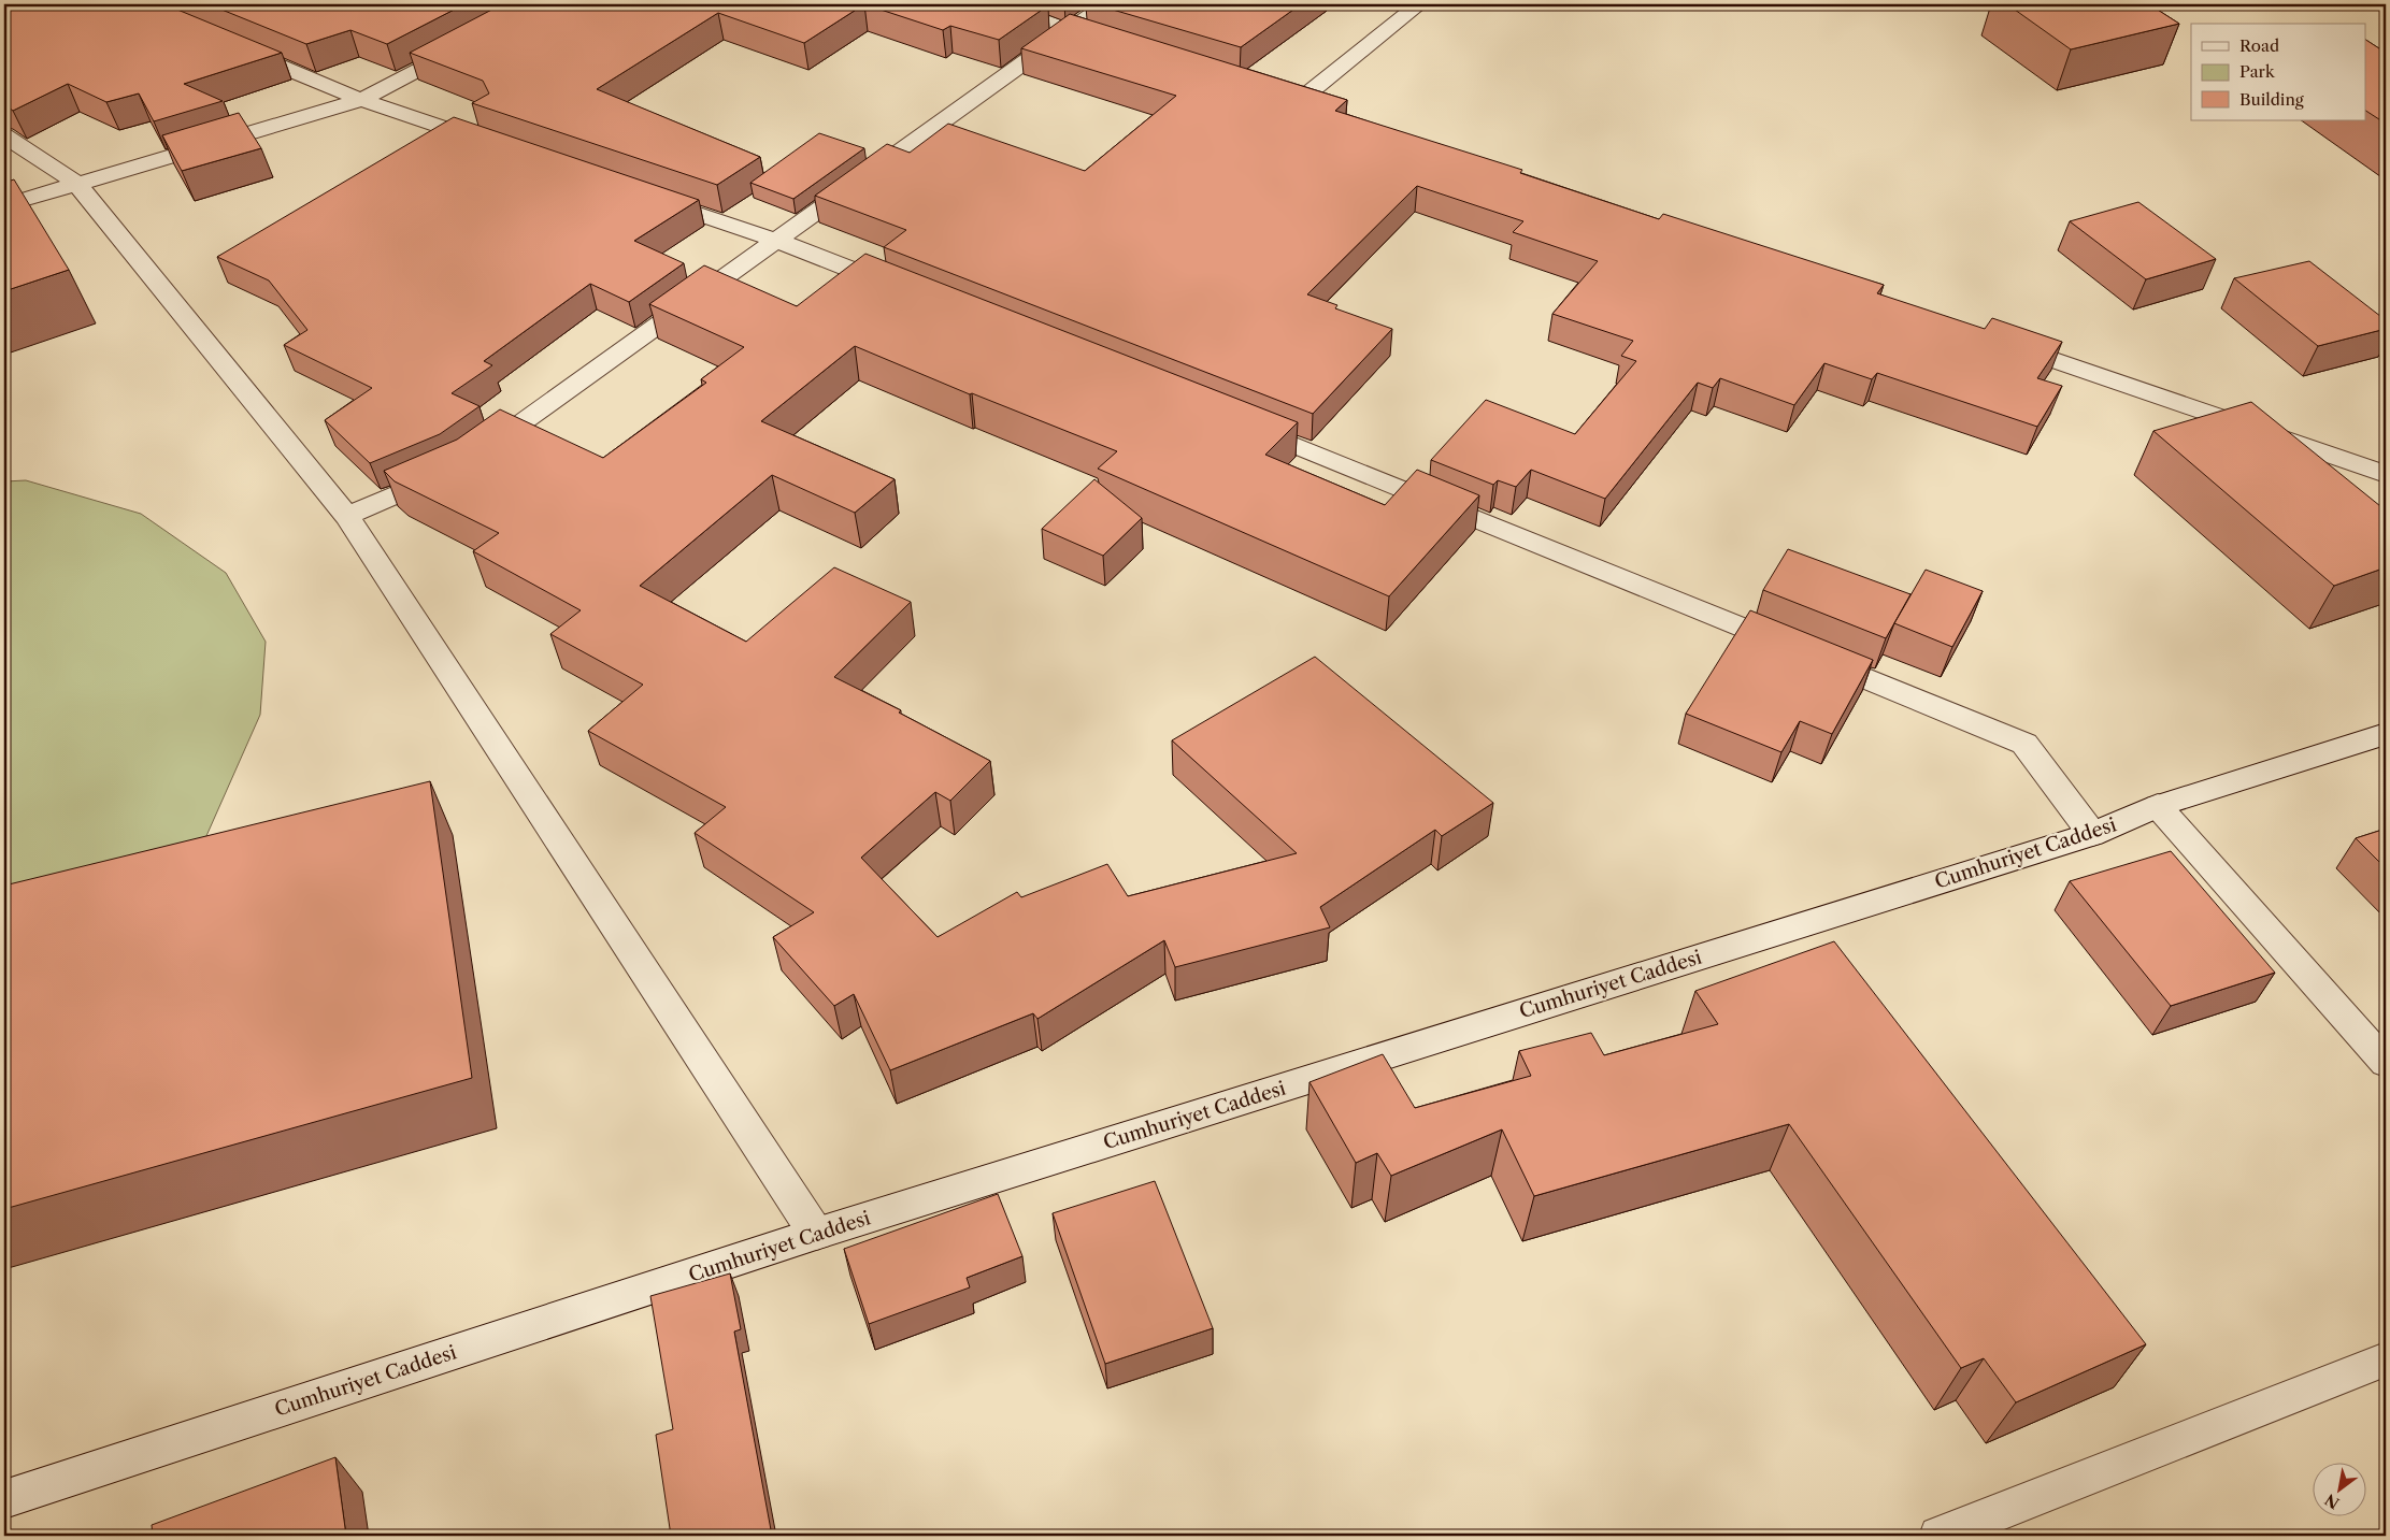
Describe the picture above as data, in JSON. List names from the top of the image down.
{
  "streets": {
    "street": ["Cumhuriyet Caddesi"]
  },
  "legend": ["Road", "Park", "Building"],
  "north": "bottom left"
}
